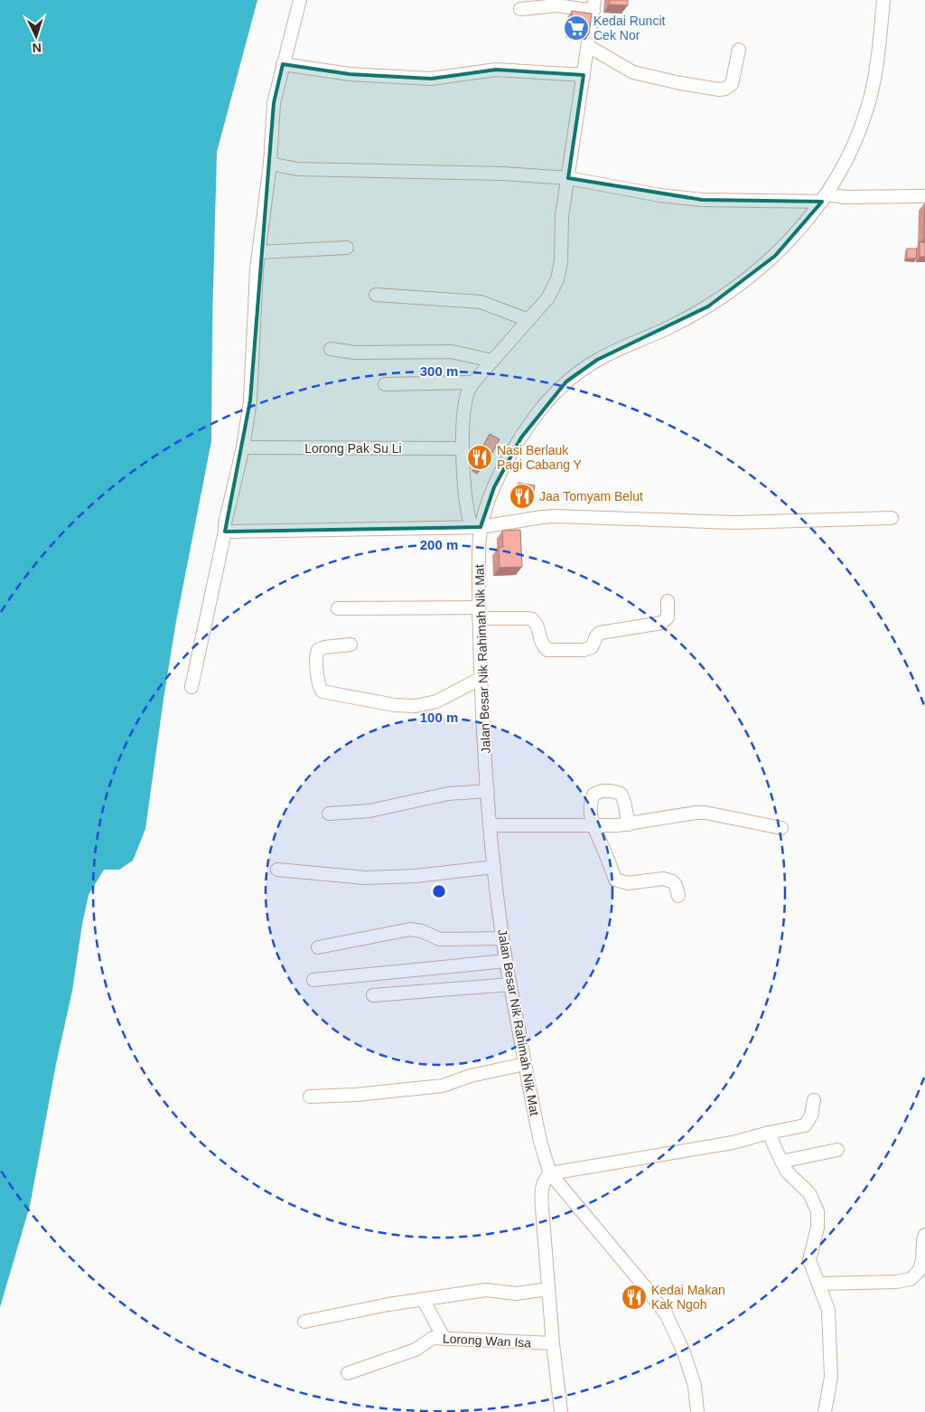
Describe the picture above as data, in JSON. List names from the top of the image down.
{
  "streets": {
    "street": ["Lorong Pak Su Li", "Jalan Besar Nik Rahimah Nik Mat", "Lorong Wan Isa"]
  },
  "places": {
    "supermarket": ["Kedai Runcit Cek Nor"],
    "restaurant": ["Nasi Berlauk Pagi Cabang Y", "Jaa Tomyam Belut", "Kedai Makan Kak Ngoh"]
  },
  "north": "bottom",
  "rings": ["300 m", "200 m", "100 m"]
}
